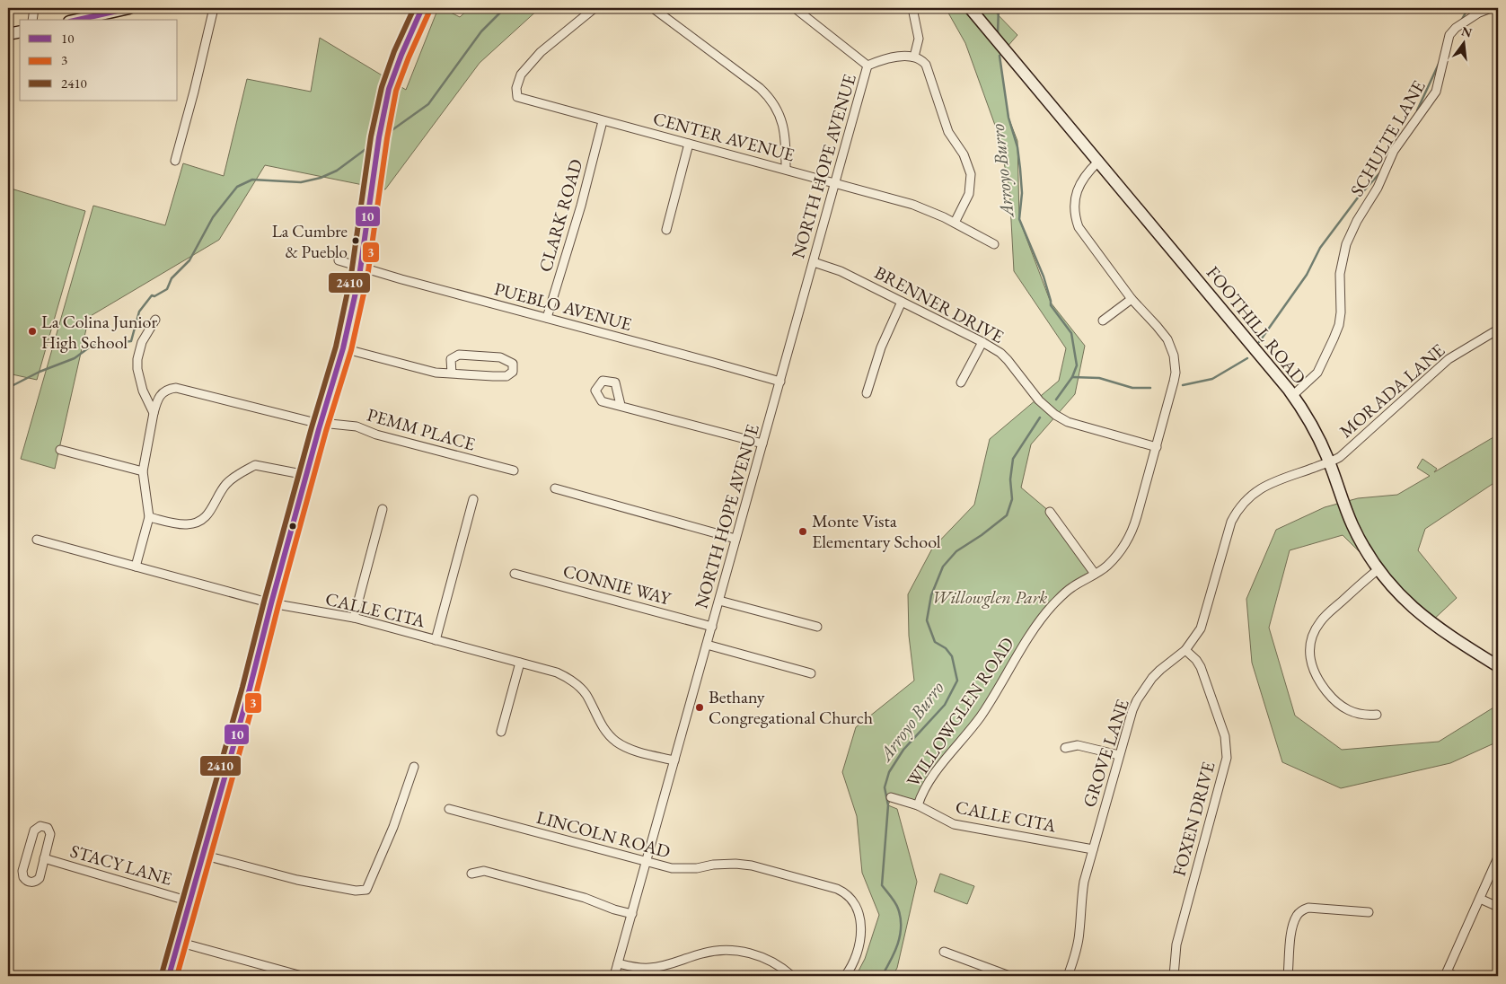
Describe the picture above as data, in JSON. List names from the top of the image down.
{
  "streets": {
    "street": [
      "CENTER AVENUE",
      "SCHULTE LANE",
      "NORTH HOPE AVENUE",
      "CLARK ROAD",
      "BRENNER DRIVE",
      "PUEBLO AVENUE",
      "FOOTHILL ROAD",
      "MORADA LANE",
      "PEMM PLACE",
      "CONNIE WAY",
      "CALLE CITA",
      "WILLOWGLEN ROAD",
      "GROVE LANE",
      "FOXEN DRIVE",
      "LINCOLN ROAD",
      "STACY LANE"
    ]
  },
  "crossings": [
    ["CENTER AVENUE", "NORTH HOPE AVENUE"],
    ["CENTER AVENUE", "CLARK ROAD"],
    ["SCHULTE LANE", "FOOTHILL ROAD"],
    ["NORTH HOPE AVENUE", "BRENNER DRIVE"],
    ["NORTH HOPE AVENUE", "PUEBLO AVENUE"],
    ["NORTH HOPE AVENUE", "CONNIE WAY"],
    ["NORTH HOPE AVENUE", "CALLE CITA"],
    ["NORTH HOPE AVENUE", "LINCOLN ROAD"],
    ["CLARK ROAD", "PUEBLO AVENUE"],
    ["BRENNER DRIVE", "WILLOWGLEN ROAD"],
    ["FOOTHILL ROAD", "MORADA LANE"],
    ["FOOTHILL ROAD", "WILLOWGLEN ROAD"],
    ["FOOTHILL ROAD", "GROVE LANE"],
    ["MORADA LANE", "GROVE LANE"],
    ["CALLE CITA", "WILLOWGLEN ROAD"],
    ["CALLE CITA", "GROVE LANE"],
    ["GROVE LANE", "FOXEN DRIVE"]
  ],
  "water": ["Arroyo Burro"],
  "parks": ["Willowglen Park"],
  "places": [
    "La Cumbre & Pueblo",
    "La Colina Junior High School",
    "Monte Vista Elementary School",
    "Bethany Congregational Church"
  ],
  "lines": ["transit line 10", "transit line 2410", "transit line 3"],
  "legend": ["10", "3", "2410"],
  "north": "top"
}
